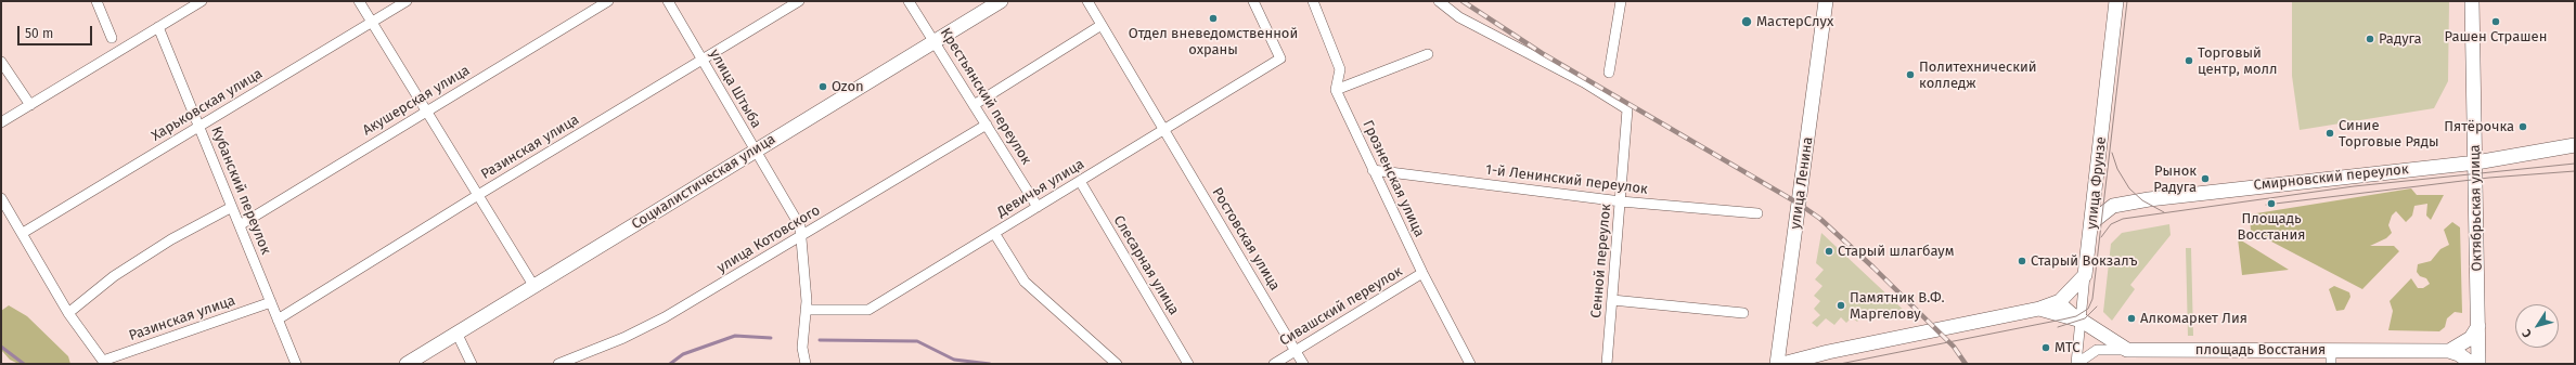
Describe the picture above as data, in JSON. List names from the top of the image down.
{
  "streets": {
    "main road": [
      "Смирновский переулок",
      "Социалистическая улица",
      "улица Ленина",
      "улица Фрунзе",
      "Октябрьская улица",
      "площадь Восстания"
    ],
    "street": [
      "улица Штыба",
      "Крестьянский переулок",
      "Акушерская улица",
      "Харьковская улица",
      "Разинская улица",
      "Грозненская улица",
      "1-й Ленинский переулок",
      "Девичья улица",
      "Кубанский переулок",
      "улица Котовского",
      "Ростовская улица",
      "Сенной переулок",
      "Слесарная улица",
      "Сивашский переулок"
    ]
  },
  "crossings": [
    ["улица Штыба", "Разинская улица"],
    ["улица Штыба", "Социалистическая улица"],
    ["улица Штыба", "Девичья улица"],
    ["улица Штыба", "улица Котовского"],
    ["Крестьянский переулок", "Социалистическая улица"],
    ["Крестьянский переулок", "Девичья улица"],
    ["Крестьянский переулок", "улица Котовского"],
    ["Акушерская улица", "Кубанский переулок"],
    ["Харьковская улица", "Кубанский переулок"],
    ["Разинская улица", "Кубанский переулок"],
    ["Смирновский переулок", "улица Фрунзе"],
    ["Смирновский переулок", "Октябрьская улица"],
    ["Грозненская улица", "1-й Ленинский переулок"],
    ["Грозненская улица", "Сивашский переулок"],
    ["1-й Ленинский переулок", "Сенной переулок"],
    ["Девичья улица", "Ростовская улица"],
    ["Девичья улица", "Слесарная улица"],
    ["Ростовская улица", "Сивашский переулок"]
  ],
  "places": [
    "Отдел вневедомственной охраны",
    "МастерСлух",
    "Рашен Страшен",
    "Радуга",
    "Торговый центр, молл",
    "Политехнический колледж",
    "Ozon",
    "Пятёрочка",
    "Синие Торговые Ряды",
    "Рынок Радуга",
    "Площадь Восстания",
    "Старый шлагбаум",
    "Старый Вокзалъ",
    "Памятник В.Ф. Маргелову",
    "Алкомаркет Лия",
    "МТС"
  ],
  "scale_bar": "50 m",
  "north": "bottom left"
}
